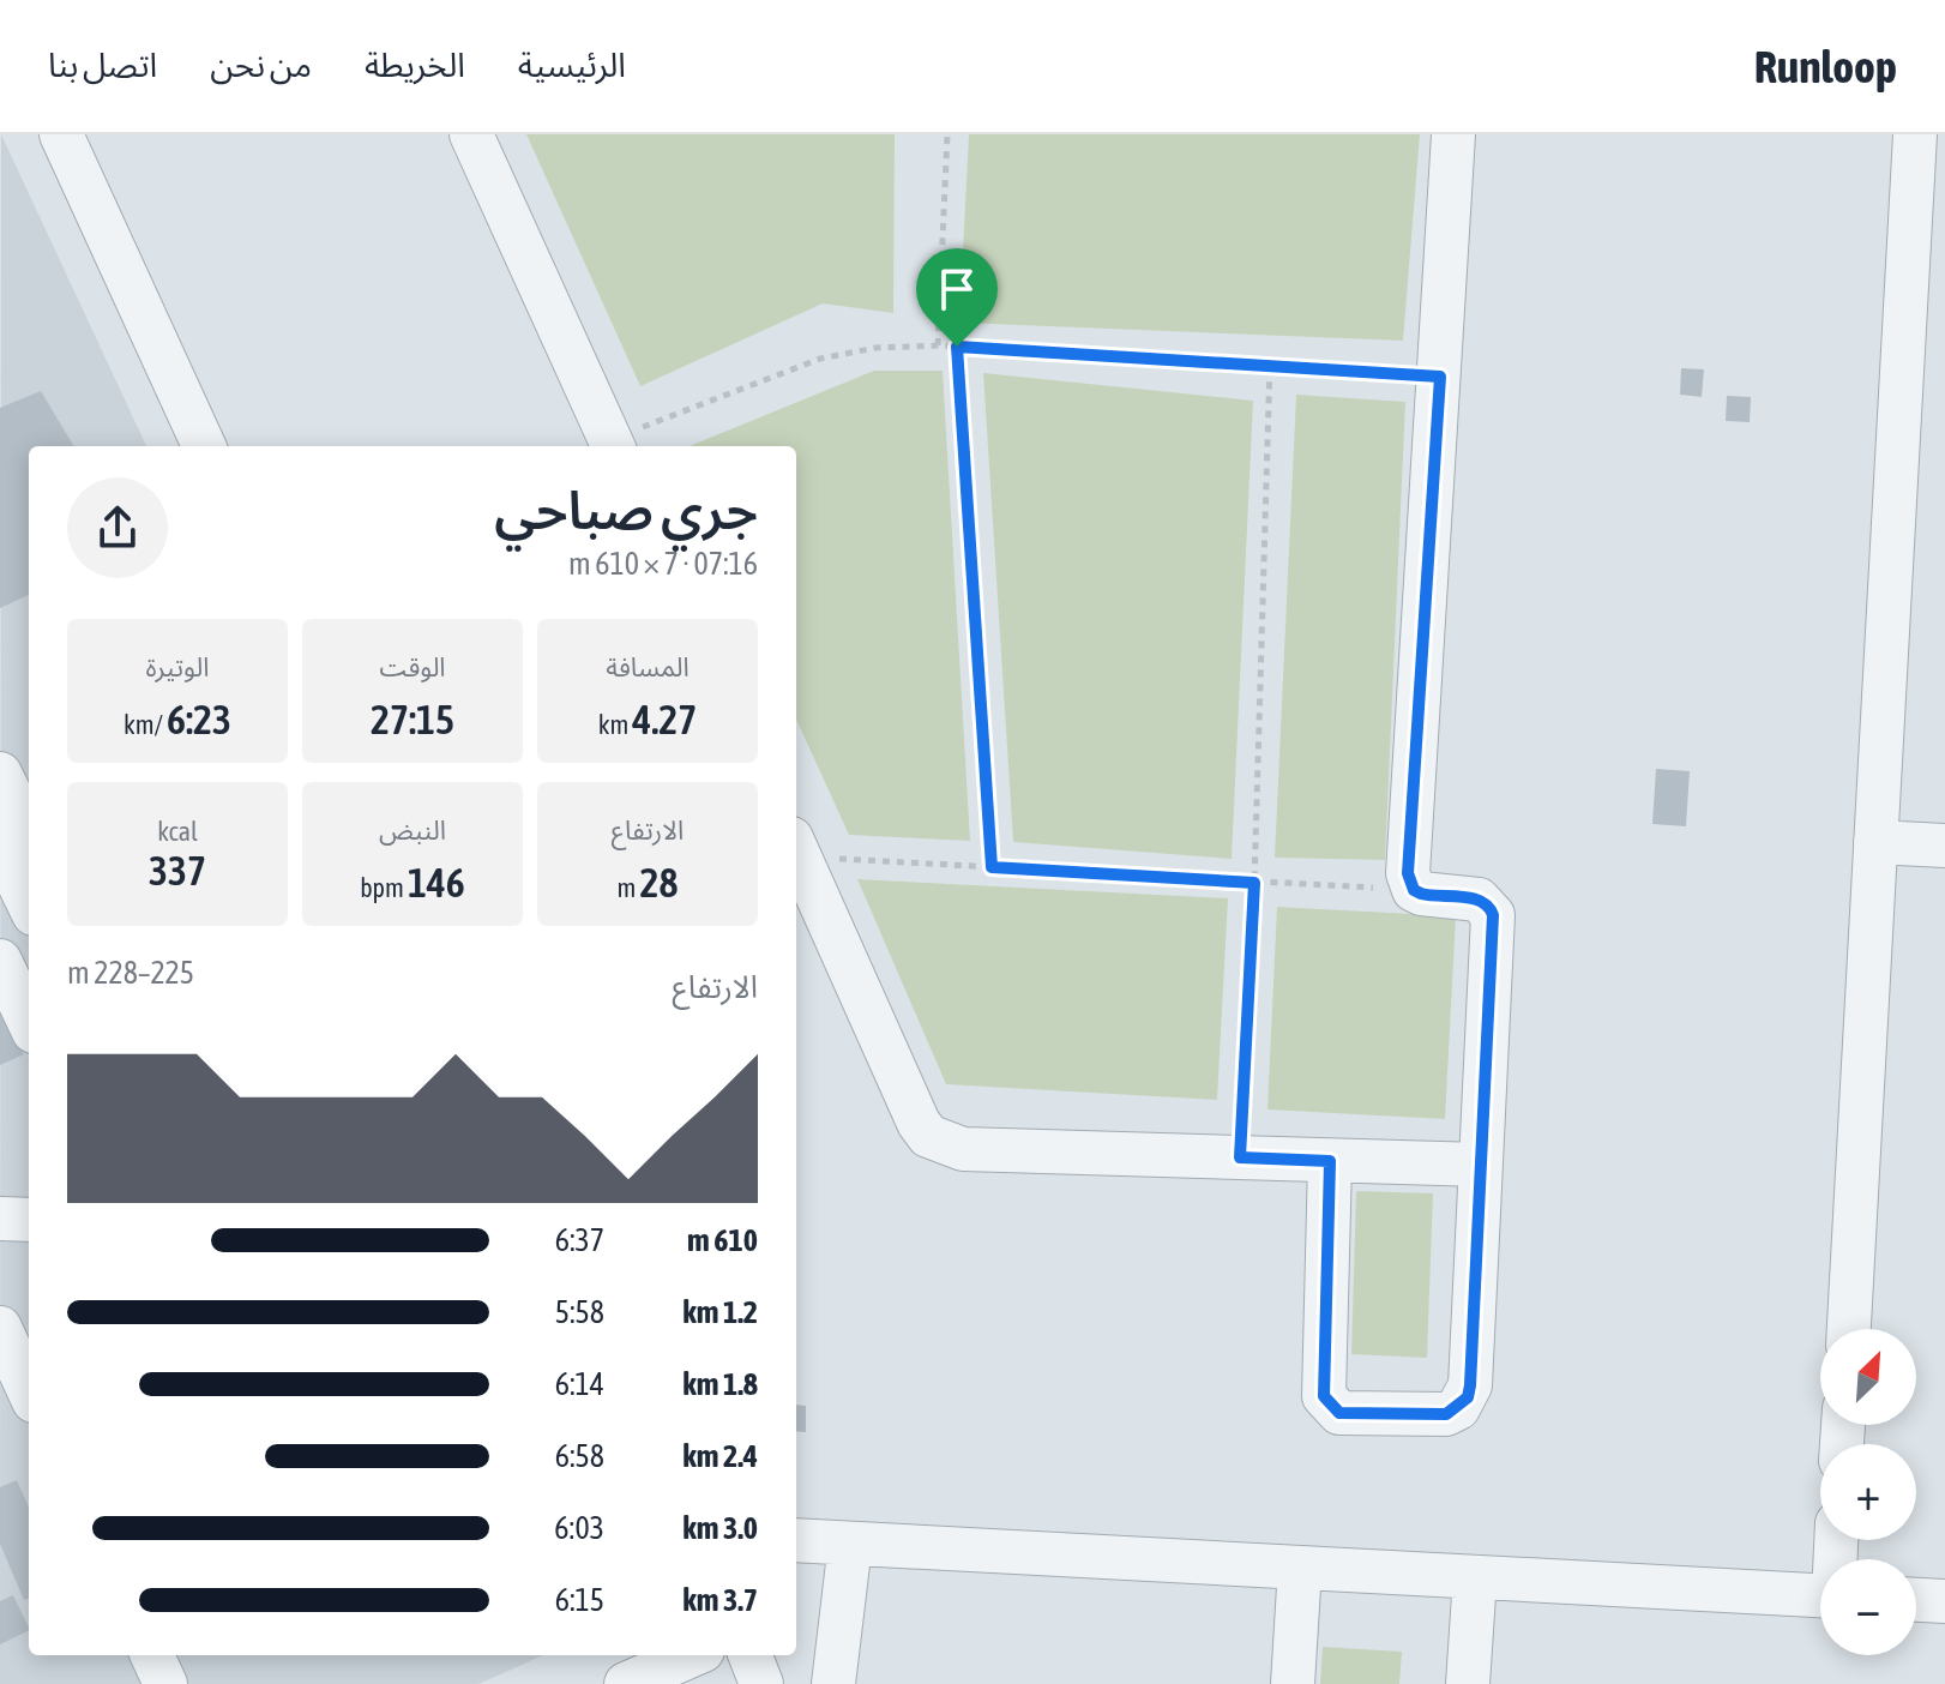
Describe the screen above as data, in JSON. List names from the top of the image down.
{
  "north": "top right",
  "page": {
    "header": "Runloop",
    "nav": [
      "الرئيسية",
      "الخريطة",
      "من نحن",
      "اتصل بنا"
    ],
    "heading": ["جري صباحي", "07:16 · 7 × 610 m"],
    "stats": [
      ["المسافة", "4.27 km"],
      ["الوقت", "27:15"],
      ["الوتيرة", "6:23 /km"],
      ["الارتفاع", "28 m"],
      ["النبض", "146 bpm"],
      ["kcal", "337"]
    ],
    "chart": ["الارتفاع", "225–228 m"],
    "list": [
      {
        "name": "610 m",
        "note": "6:37"
      },
      {
        "name": "1.2 km",
        "note": "5:58"
      },
      {
        "name": "1.8 km",
        "note": "6:14"
      },
      {
        "name": "2.4 km",
        "note": "6:58"
      },
      {
        "name": "3.0 km",
        "note": "6:03"
      },
      {
        "name": "3.7 km",
        "note": "6:15"
      }
    ],
    "map_buttons": ["+", "−"]
  }
}
